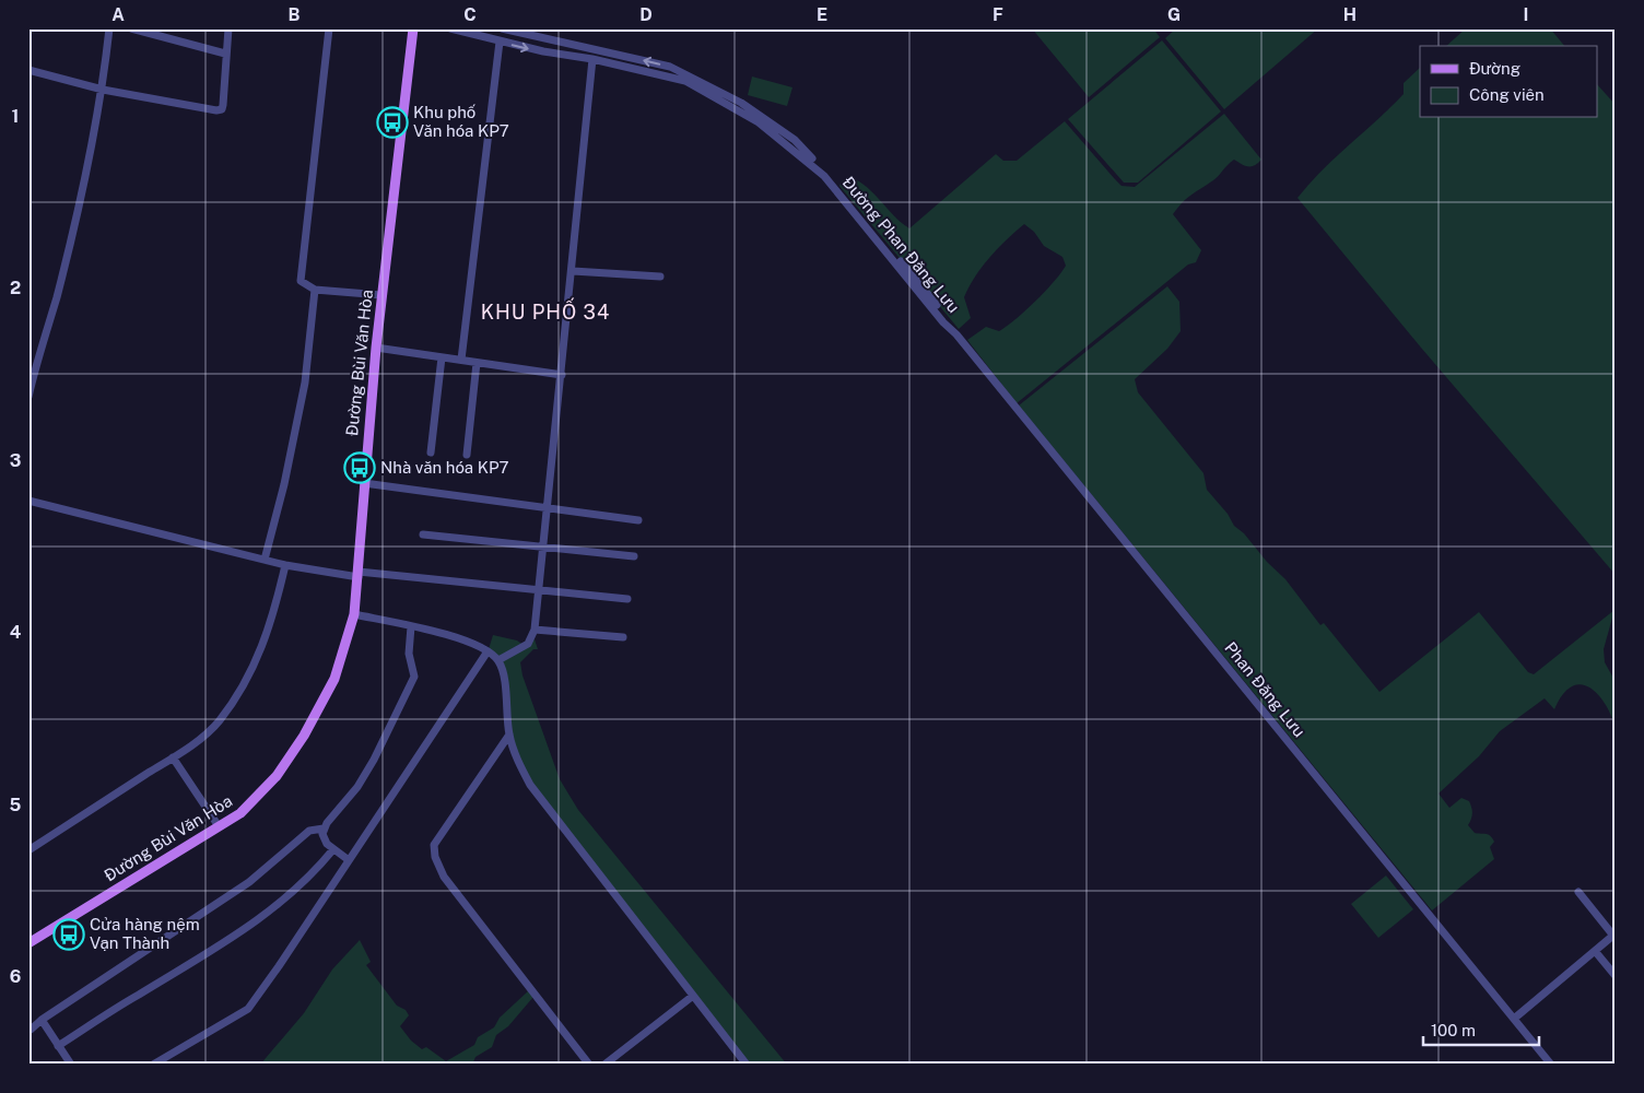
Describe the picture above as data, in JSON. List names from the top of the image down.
{
  "streets": {
    "main road": ["Đường Bùi Văn Hòa"],
    "street": ["Đường Phan Đăng Lưu", "Phan Đăng Lưu"]
  },
  "crossings": [
    ["Đường Phan Đăng Lưu", "Phan Đăng Lưu"]
  ],
  "districts": ["KHU PHỐ 34"],
  "places": {
    "bus stop": ["Khu phố Văn hóa KP7", "Nhà văn hóa KP7", "Cửa hàng nệm Vạn Thành"]
  },
  "legend": ["Đường", "Công viên"],
  "scale_bar": "100 m",
  "grid": {
    "columns": [
      "A",
      "B",
      "C",
      "D",
      "E",
      "F",
      "G",
      "H",
      "I"
    ],
    "rows": [
      "1",
      "2",
      "3",
      "4",
      "5",
      "6"
    ]
  }
}
